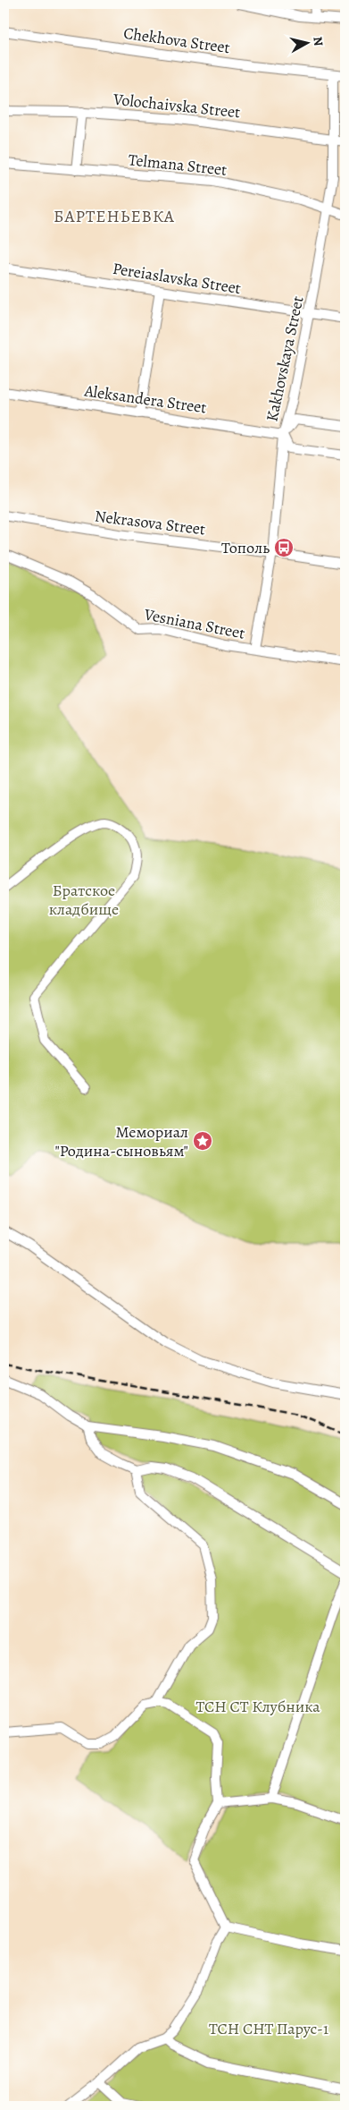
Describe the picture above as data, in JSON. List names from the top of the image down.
{
  "streets": {
    "street": [
      "Chekhova Street",
      "Volochaivska Street",
      "Telmana Street",
      "Pereiaslavska Street",
      "Kakhovskaya Street",
      "Aleksandera Street",
      "Nekrasova Street",
      "Vesniana Street"
    ]
  },
  "crossings": [
    ["Chekhova Street", "Kakhovskaya Street"],
    ["Volochaivska Street", "Kakhovskaya Street"],
    ["Telmana Street", "Kakhovskaya Street"],
    ["Pereiaslavska Street", "Kakhovskaya Street"],
    ["Kakhovskaya Street", "Aleksandera Street"],
    ["Kakhovskaya Street", "Nekrasova Street"],
    ["Kakhovskaya Street", "Vesniana Street"]
  ],
  "districts": ["БАРТЕНЬЕВКА"],
  "parks": ["Братское кладбище", "ТСН СТ Клубника", "ТСН СНТ Парус-1"],
  "places": {
    "bus stop": ["Тополь"],
    "place": ["Мемориал \"Родина-сыновьям\""]
  },
  "north": "right"
}
